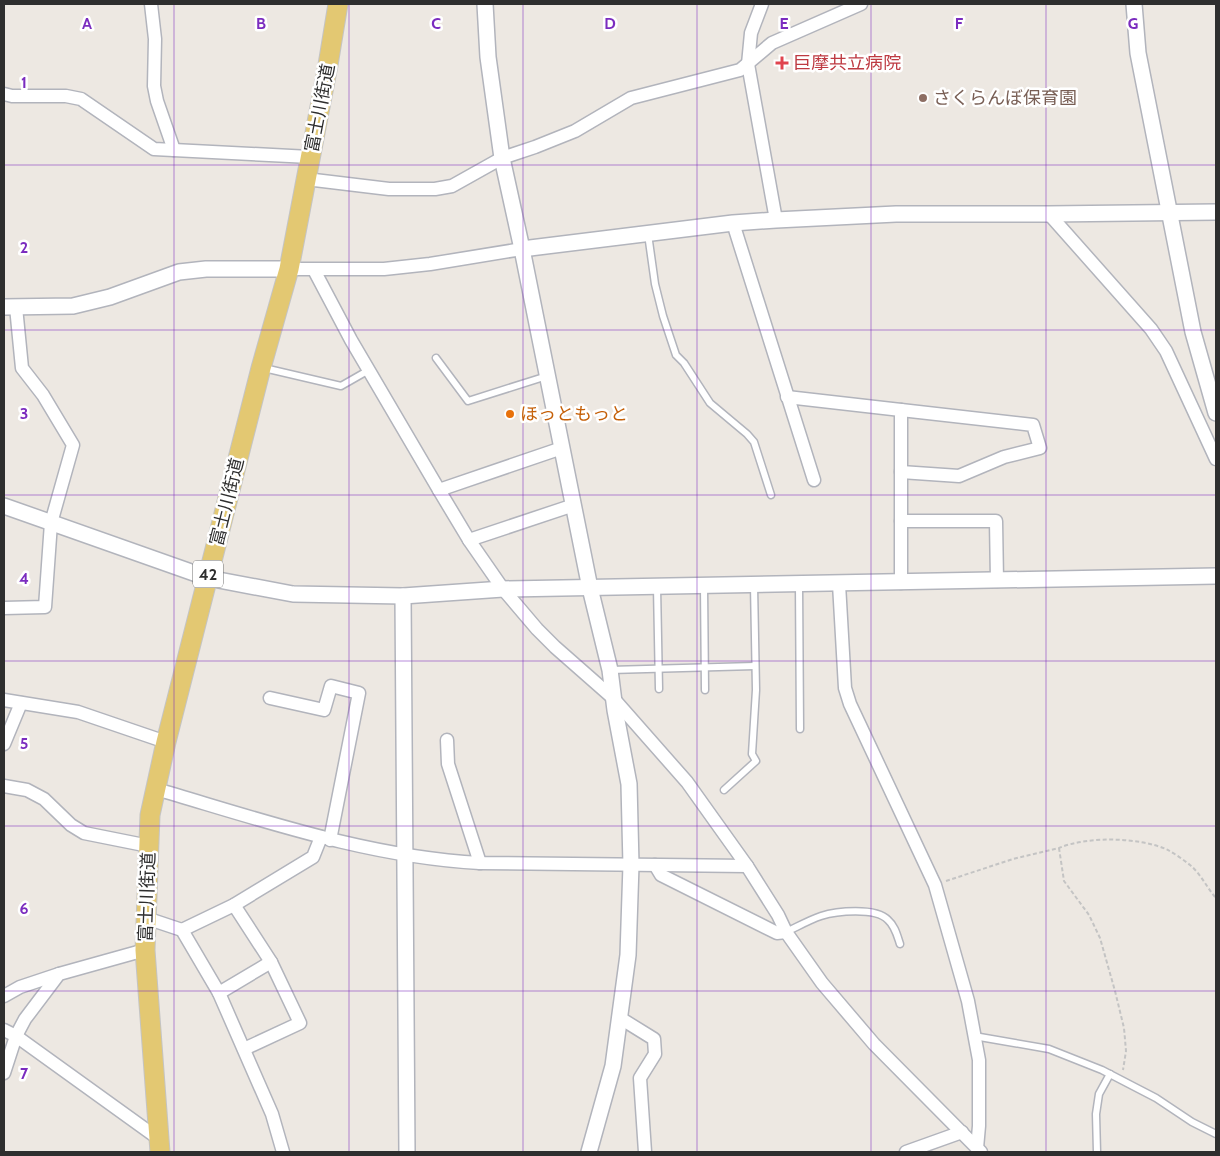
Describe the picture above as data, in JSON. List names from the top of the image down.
{
  "streets": {
    "main road": ["富士川街道", "42"]
  },
  "places": {
    "health": ["巨摩共立病院"],
    "other": ["さくらんぼ保育園", "ほっともっと"]
  },
  "grid": {
    "columns": [
      "A",
      "B",
      "C",
      "D",
      "E",
      "F",
      "G"
    ],
    "rows": [
      "1",
      "2",
      "3",
      "4",
      "5",
      "6",
      "7"
    ]
  }
}
